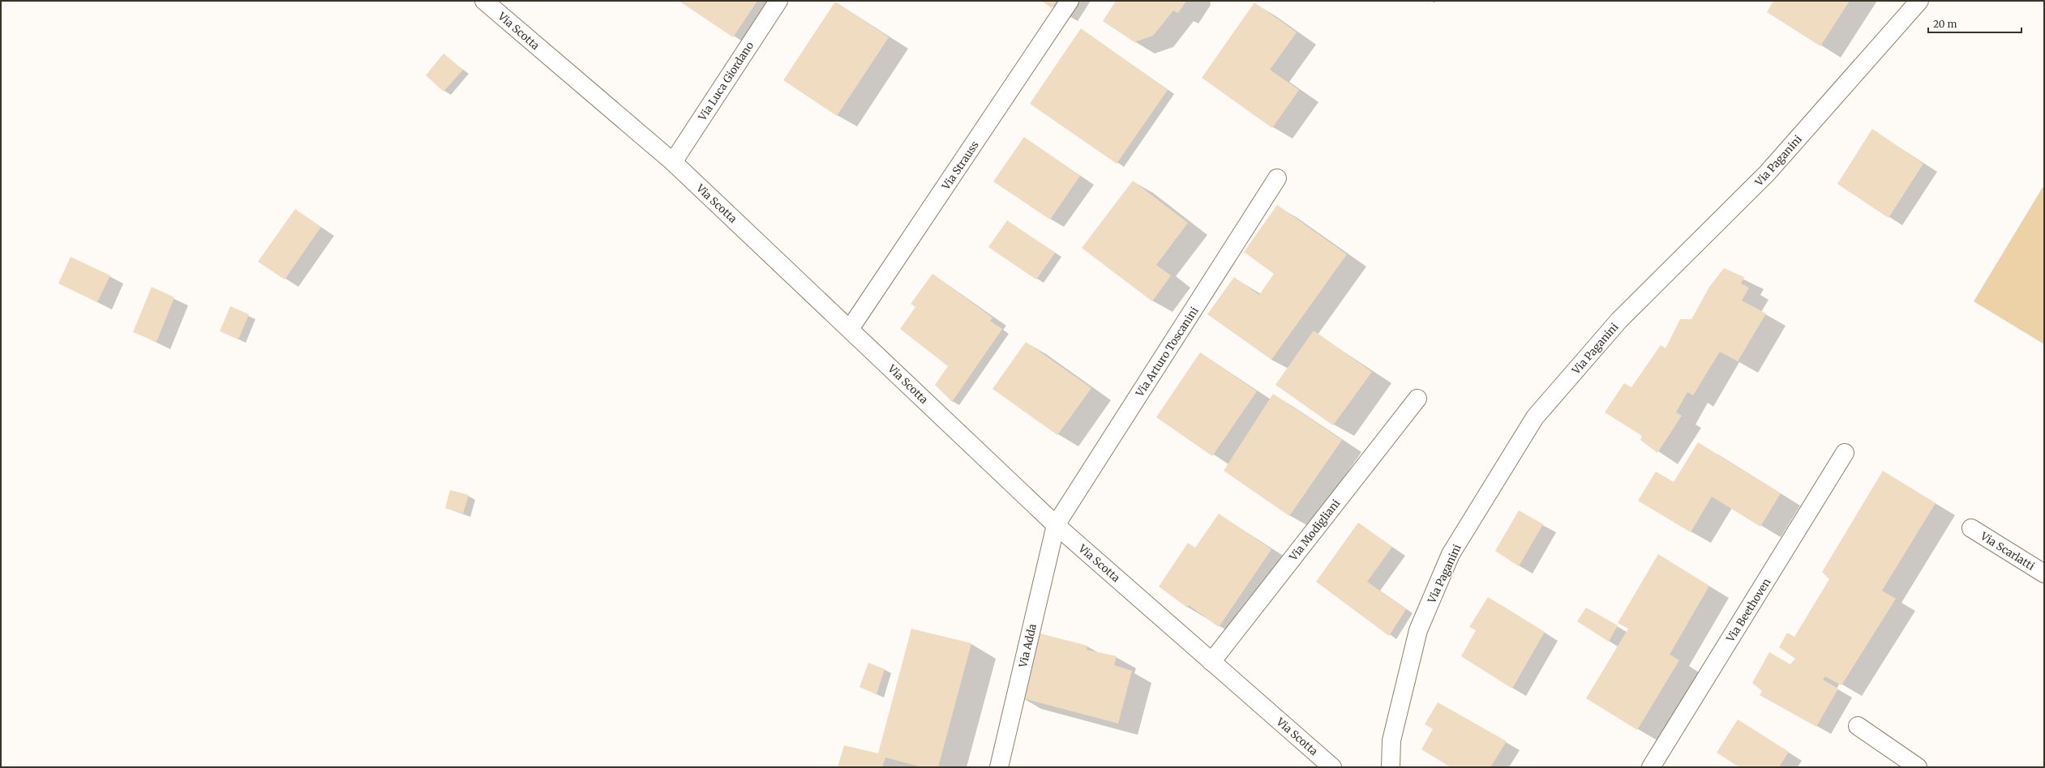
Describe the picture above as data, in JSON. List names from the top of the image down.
{
  "streets": {
    "street": [
      "Via Scotta",
      "Via Luca Giordano",
      "Via Paganini",
      "Via Strauss",
      "Via Arturo Toscanini",
      "Via Modigliani",
      "Via Scarlatti",
      "Via Beethoven",
      "Via Adda"
    ]
  },
  "crossings": [
    ["Via Scotta", "Via Luca Giordano"],
    ["Via Scotta", "Via Strauss"],
    ["Via Scotta", "Via Arturo Toscanini"],
    ["Via Scotta", "Via Modigliani"],
    ["Via Scotta", "Via Adda"],
    ["Via Arturo Toscanini", "Via Adda"]
  ],
  "scale_bar": "20 m"
}
